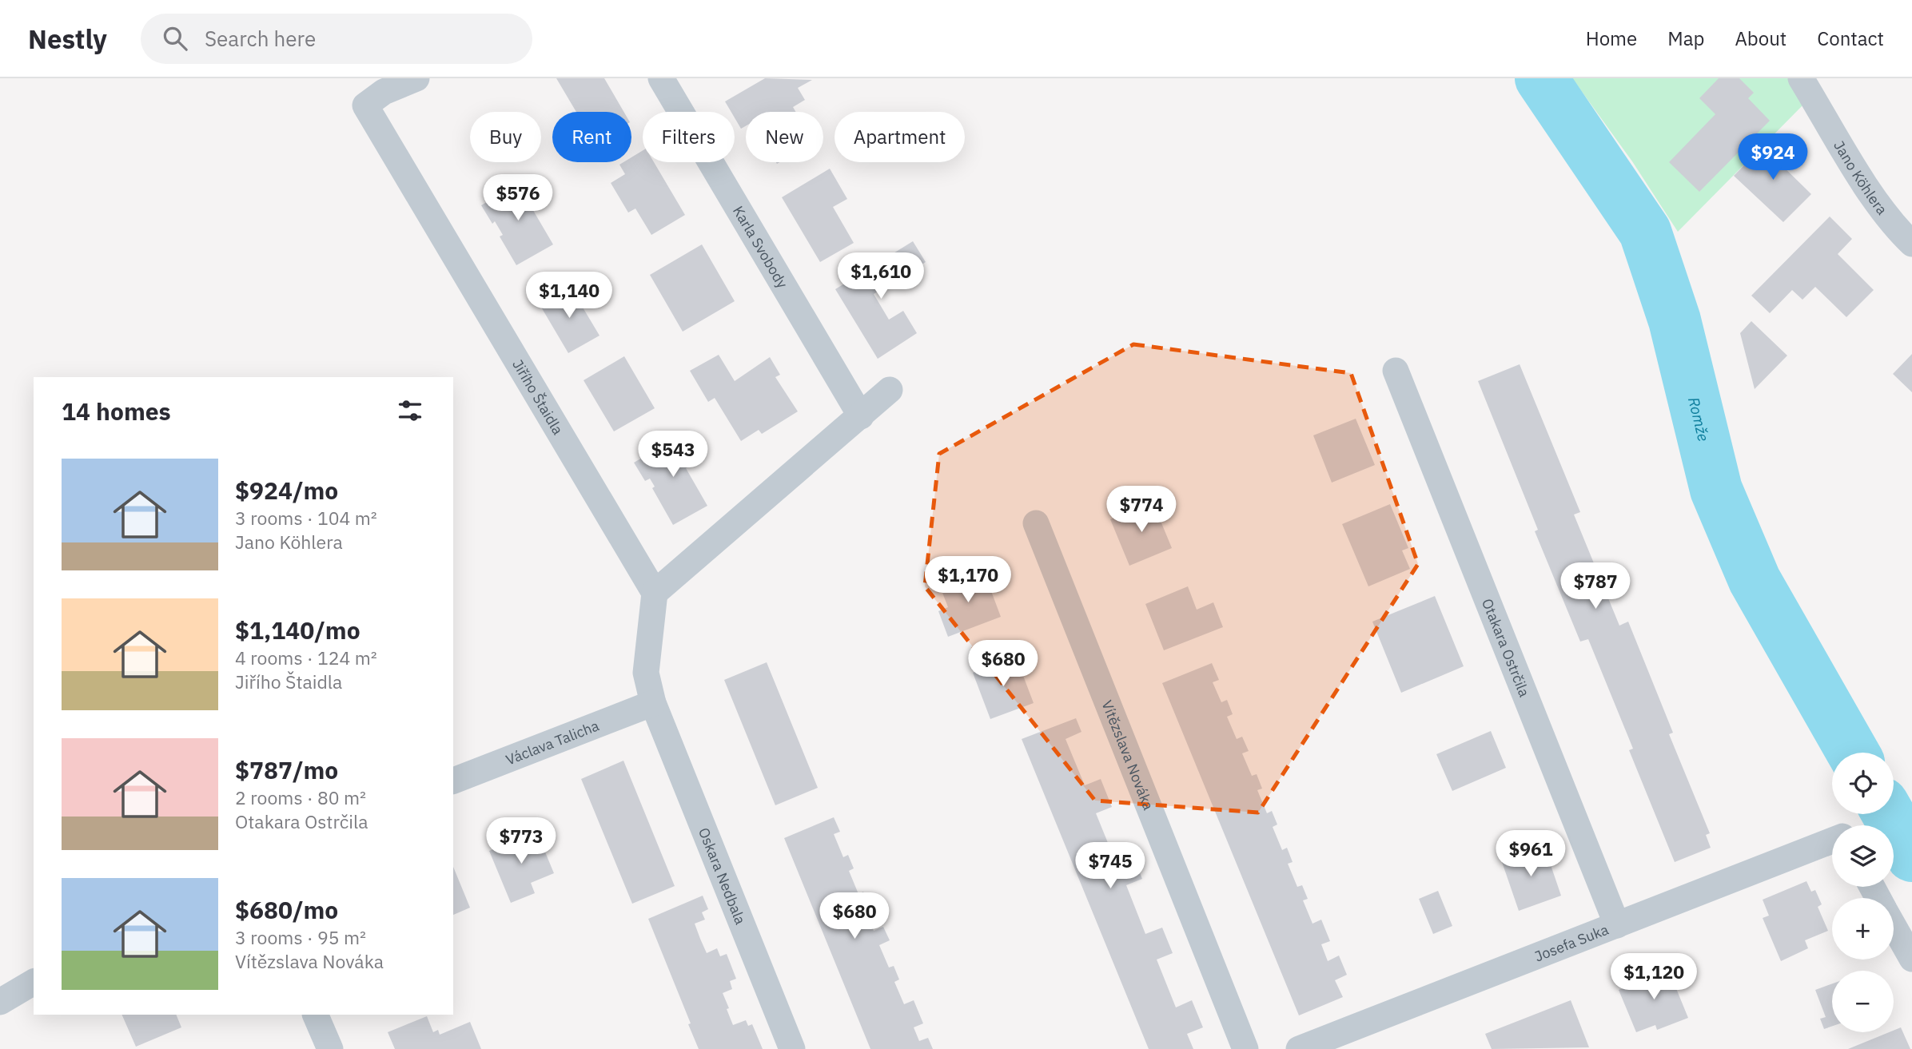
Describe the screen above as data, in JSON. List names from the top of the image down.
{
  "streets": {
    "street": [
      "Jano Köhlera",
      "Karla Svobody",
      "Jiřího Štaidla",
      "Otakara Ostrčila",
      "Václava Talicha",
      "Vítězslava Nováka",
      "Oskara Nedbala",
      "Josefa Suka"
    ]
  },
  "crossings": [
    ["Otakara Ostrčila", "Josefa Suka"],
    ["Václava Talicha", "Oskara Nedbala"]
  ],
  "water": ["Romže"],
  "page": {
    "header": "Nestly",
    "search": "Search here",
    "nav": [
      "Home",
      "Map",
      "About",
      "Contact"
    ],
    "chip": [
      "Buy",
      "Rent",
      "Filters",
      "New",
      "Apartment"
    ],
    "price": [
      "$924",
      "$576",
      "$1,610",
      "$1,140",
      "$543",
      "$774",
      "$1,170",
      "$787",
      "$680",
      "$773",
      "$961",
      "$745",
      "$680",
      "$1,120"
    ],
    "heading": "14 homes",
    "list": [
      {
        "name": "$924/mo",
        "note": "3 rooms · 104 m² · Jano Köhlera"
      },
      {
        "name": "$1,140/mo",
        "note": "4 rooms · 124 m² · Jiřího Štaidla"
      },
      {
        "name": "$787/mo",
        "note": "2 rooms · 80 m² · Otakara Ostrčila"
      },
      {
        "name": "$680/mo",
        "note": "3 rooms · 95 m² · Vítězslava Nováka"
      }
    ],
    "map_buttons": ["+", "−"]
  }
}
